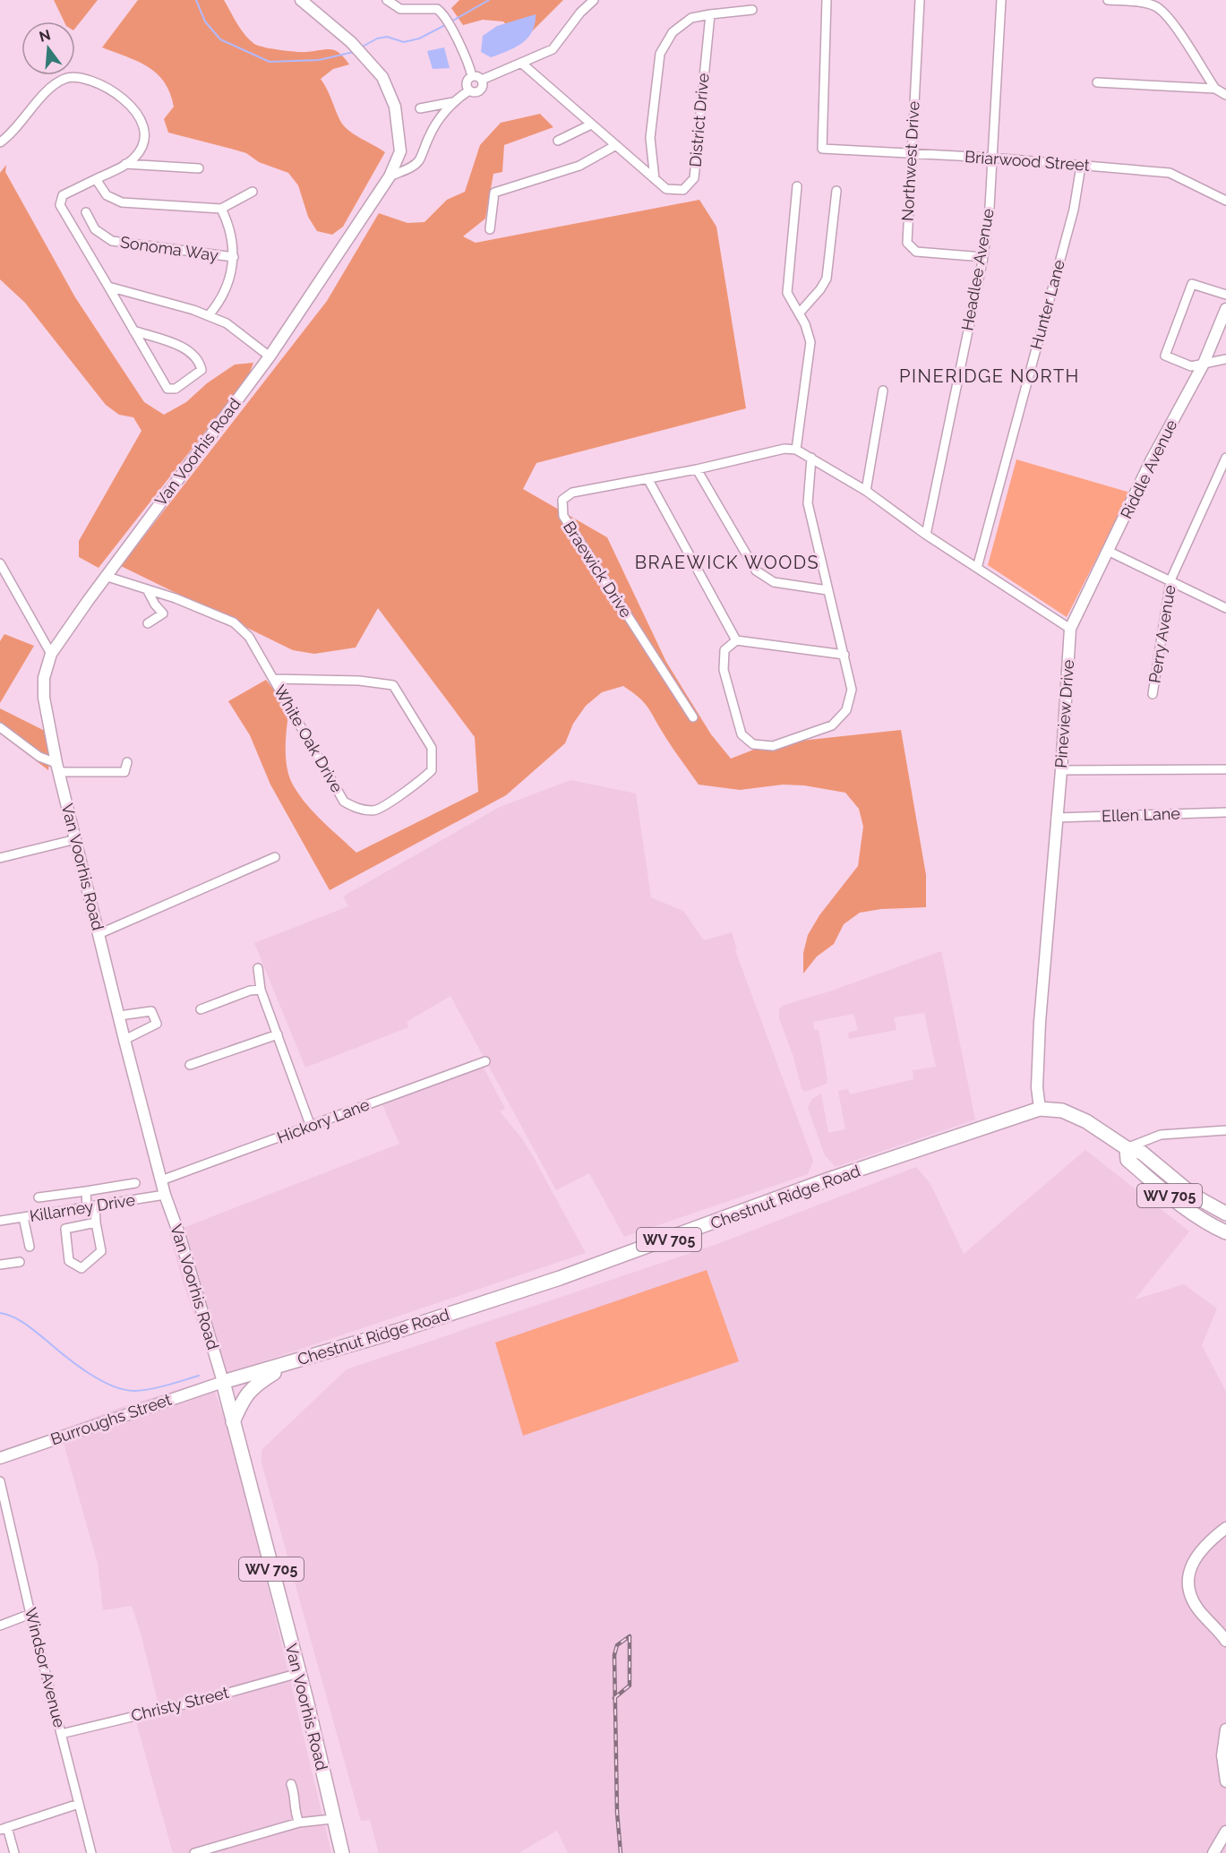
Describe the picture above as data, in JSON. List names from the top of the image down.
{
  "streets": {
    "main road": ["Van Voorhis Road", "WV 705", "Chestnut Ridge Road"],
    "street": [
      "District Drive",
      "Northwest Drive",
      "Briarwood Street",
      "Sonoma Way",
      "Headlee Avenue",
      "Hunter Lane",
      "Riddle Avenue",
      "Braewick Drive",
      "Perry Avenue",
      "Pineview Drive",
      "White Oak Drive",
      "Ellen Lane",
      "Hickory Lane",
      "Killarney Drive",
      "Burroughs Street",
      "Windsor Avenue",
      "Christy Street"
    ]
  },
  "crossings": [
    ["Northwest Drive", "Briarwood Street"],
    ["Northwest Drive", "Headlee Avenue"],
    ["Briarwood Street", "Headlee Avenue"],
    ["Briarwood Street", "Hunter Lane"],
    ["Van Voorhis Road", "White Oak Drive"],
    ["Van Voorhis Road", "Hickory Lane"],
    ["Van Voorhis Road", "Chestnut Ridge Road"],
    ["Van Voorhis Road", "Killarney Drive"],
    ["Van Voorhis Road", "Burroughs Street"],
    ["Van Voorhis Road", "Christy Street"],
    ["Riddle Avenue", "Pineview Drive"],
    ["Pineview Drive", "Ellen Lane"],
    ["Pineview Drive", "Chestnut Ridge Road"],
    ["Chestnut Ridge Road", "Burroughs Street"],
    ["Windsor Avenue", "Christy Street"]
  ],
  "districts": ["PINERIDGE NORTH", "BRAEWICK WOODS"],
  "north": "top"
}
